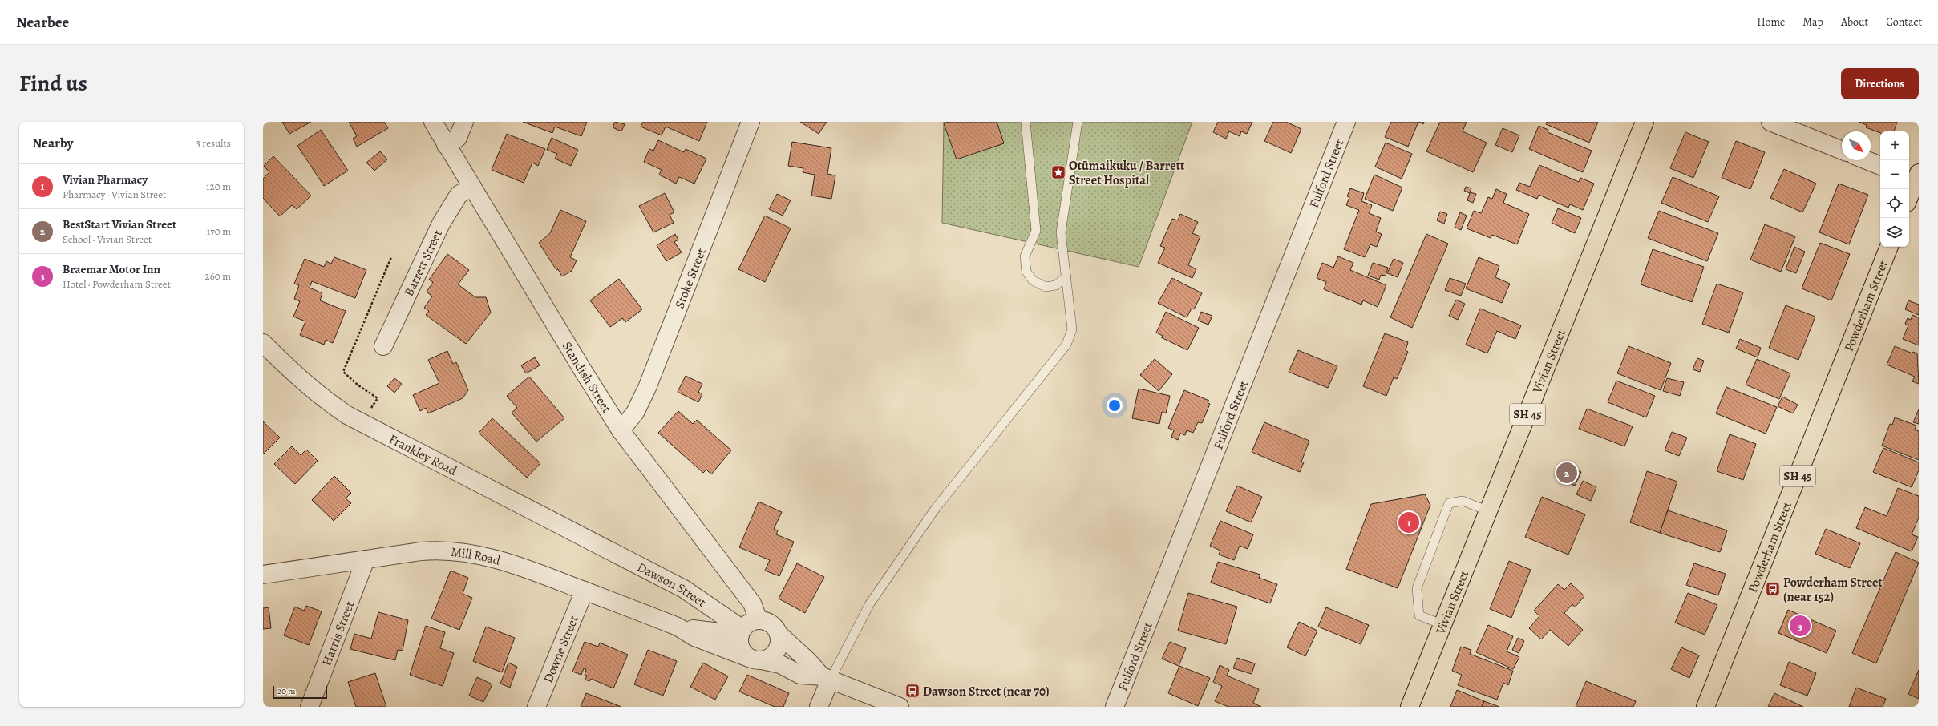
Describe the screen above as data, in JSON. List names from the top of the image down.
{
  "streets": {
    "main road": ["Powderham Street", "Vivian Street", "SH 45"],
    "street": [
      "Fulford Street",
      "Barrett Street",
      "Stoke Street",
      "Standish Street",
      "Frankley Road",
      "Mill Road",
      "Dawson Street",
      "Harris Street",
      "Downe Street"
    ]
  },
  "crossings": [
    ["Barrett Street", "Standish Street"],
    ["Stoke Street", "Standish Street"],
    ["Standish Street", "Mill Road"],
    ["Standish Street", "Dawson Street"],
    ["Frankley Road", "Dawson Street"],
    ["Mill Road", "Dawson Street"],
    ["Mill Road", "Harris Street"],
    ["Mill Road", "Downe Street"]
  ],
  "places": {
    "place": ["Otūmaikuku / Barrett Street Hospital"],
    "bus stop": ["Powderham Street (near 152)", "Dawson Street (near 70)"]
  },
  "scale_bar": "20 m",
  "north": "bottom right",
  "page": {
    "header": "Nearbee",
    "nav": [
      "Home",
      "Map",
      "About",
      "Contact"
    ],
    "title": "Find us",
    "buttons": "Directions",
    "heading": ["Nearby", "3 results"],
    "map_buttons": ["+", "−"],
    "list": [
      {
        "mark": "1",
        "name": "Vivian Pharmacy",
        "note": "Pharmacy · Vivian Street",
        "value": "120 m"
      },
      {
        "mark": "2",
        "name": "BestStart Vivian Street",
        "note": "School · Vivian Street",
        "value": "170 m"
      },
      {
        "mark": "3",
        "name": "Braemar Motor Inn",
        "note": "Hotel · Powderham Street",
        "value": "260 m"
      }
    ],
    "pins": ["2", "1", "3"],
    "scale": "20 m"
  }
}
